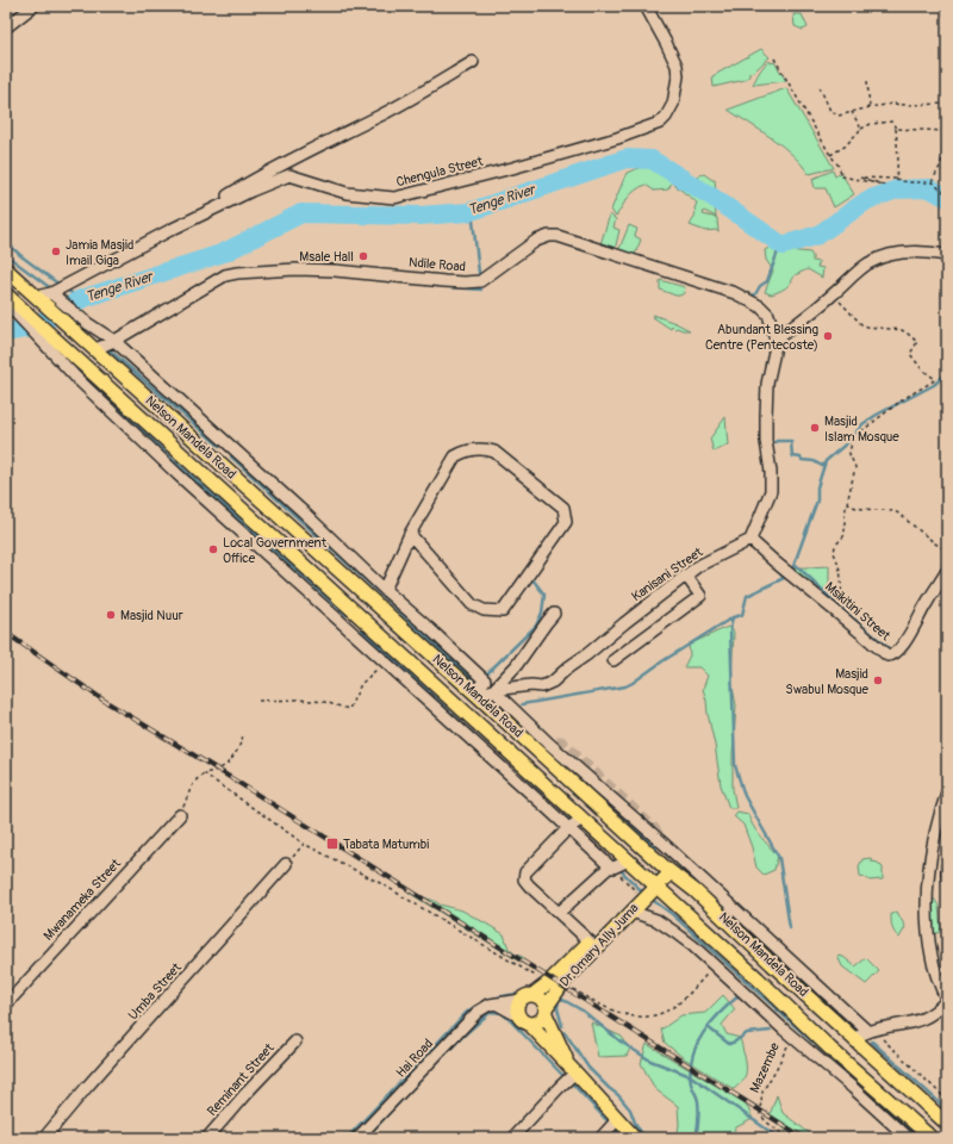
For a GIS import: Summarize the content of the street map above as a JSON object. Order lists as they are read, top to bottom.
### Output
{
  "streets": {
    "main road": ["Nelson Mandela Road", "Dr.Omary Ally Juma"],
    "street": [
      "Chengula Street",
      "Ndile Road",
      "Kanisani Street",
      "Msikitini Street",
      "Mwanameka Street",
      "Umba Street",
      "Hai Road",
      "Reminant Street"
    ],
    "path": ["Mazembe"]
  },
  "crossings": [
    ["Chengula Street", "Nelson Mandela Road"],
    ["Ndile Road", "Nelson Mandela Road"],
    ["Nelson Mandela Road", "Kanisani Street"],
    ["Nelson Mandela Road", "Dr.Omary Ally Juma"],
    ["Kanisani Street", "Msikitini Street"]
  ],
  "water": ["Tenge River"],
  "places": {
    "other": [
      "Jamia Masjid Imail Giga",
      "Msale Hall",
      "Abundant Blessing Centre (Pentecoste)",
      "Masjid Islam Mosque",
      "Local Government Office",
      "Masjid Nuur",
      "Masjid Swabul Mosque"
    ],
    "transit": ["Tabata Matumbi"]
  }
}
